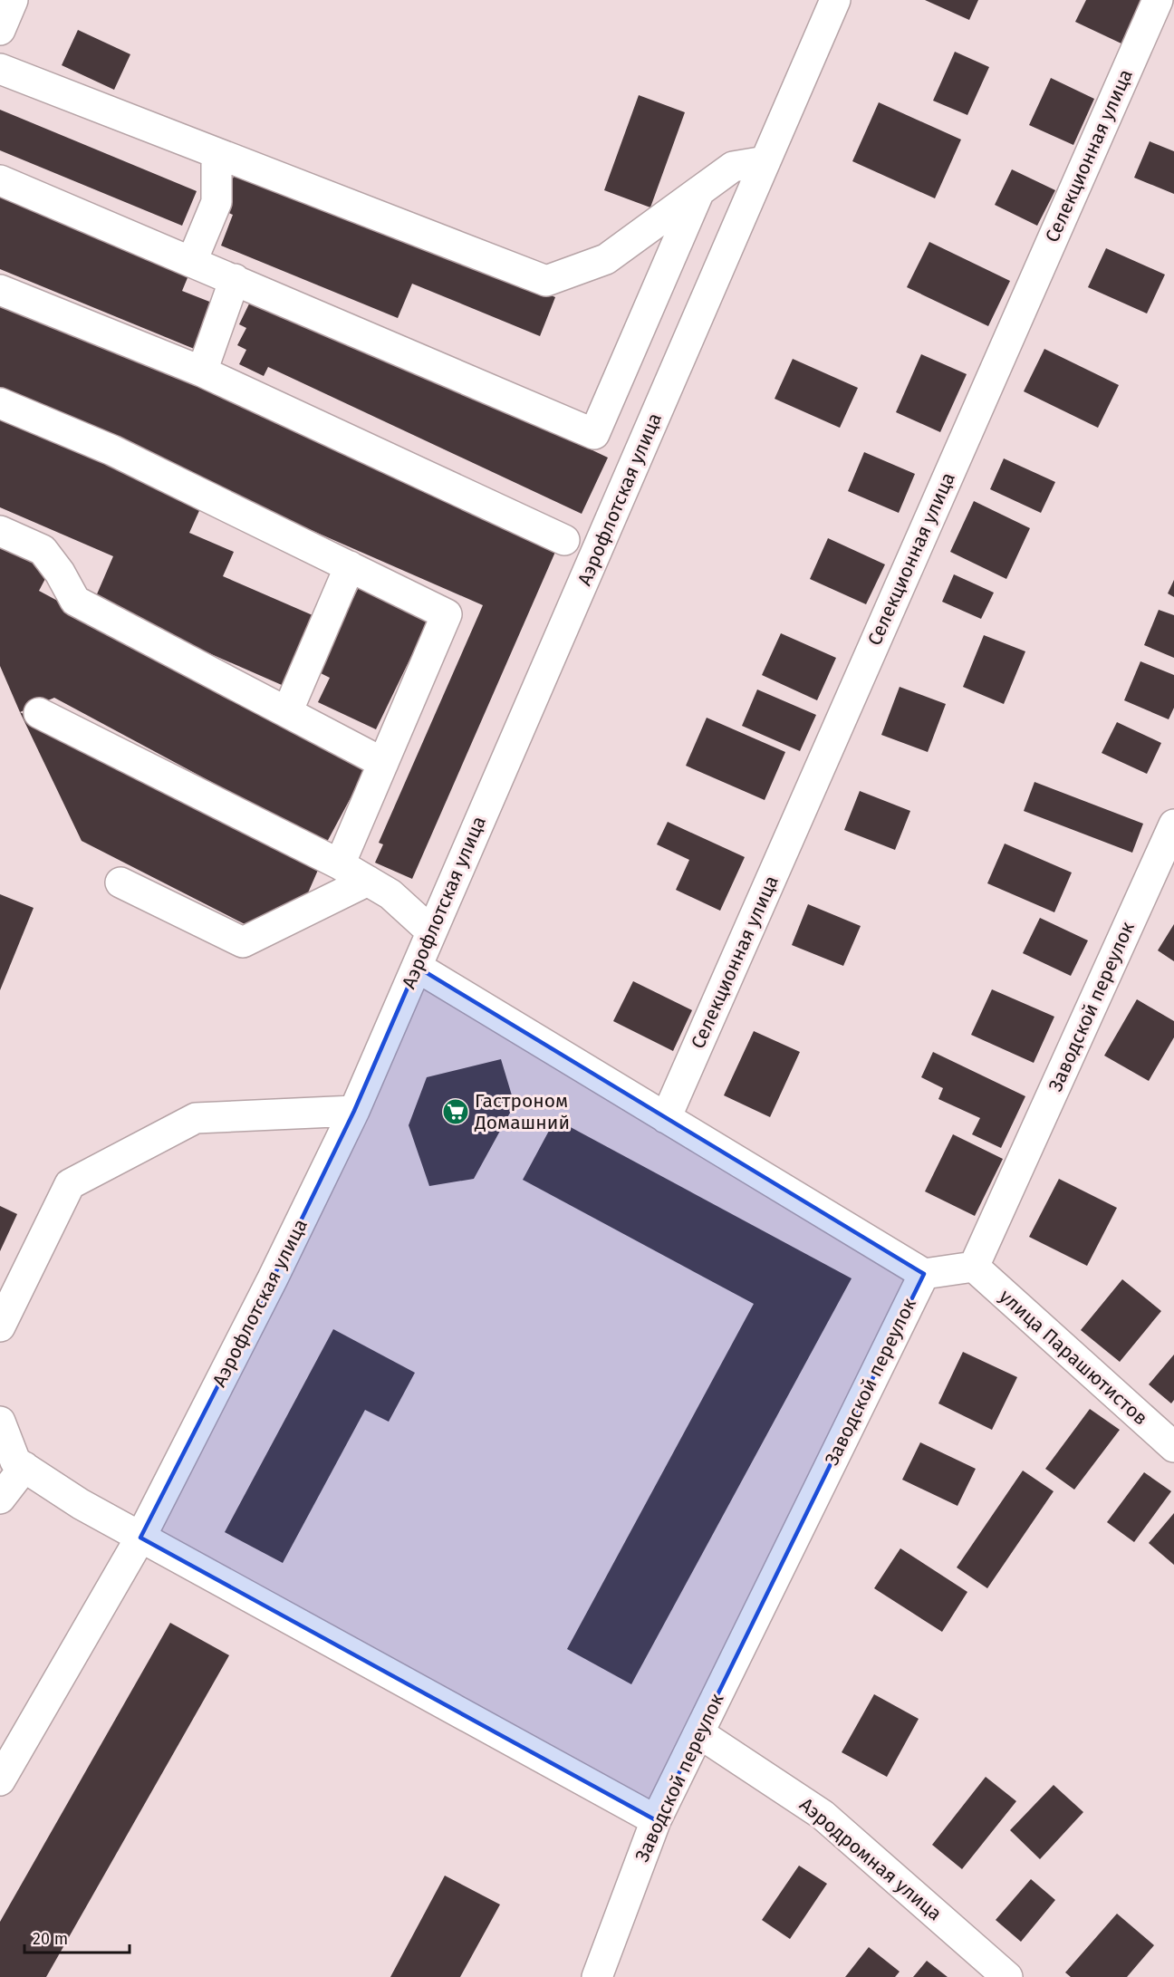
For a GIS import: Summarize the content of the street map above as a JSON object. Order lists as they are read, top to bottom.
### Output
{
  "streets": {
    "street": [
      "Селекционная улица",
      "Аэрофлотская улица",
      "Заводской переулок",
      "улица Парашютистов",
      "Аэродромная улица"
    ]
  },
  "crossings": [
    ["Заводской переулок", "улица Парашютистов"],
    ["Заводской переулок", "Аэродромная улица"]
  ],
  "places": {
    "supermarket": ["Гастроном Домашний"]
  },
  "scale_bar": "20 m"
}
